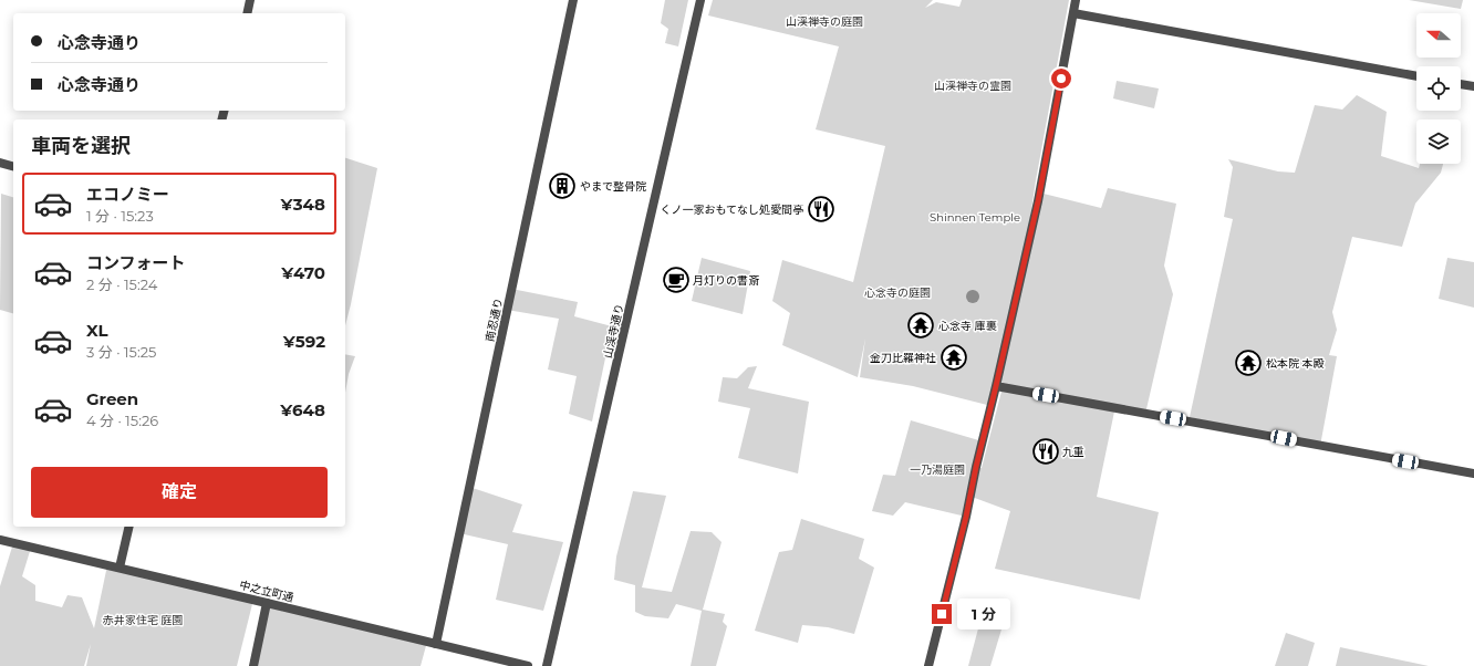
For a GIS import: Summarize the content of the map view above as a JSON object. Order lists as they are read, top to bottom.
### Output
{
  "streets": {
    "street": ["南忍通り", "山渓寺通り", "中之立町通"]
  },
  "crossings": [
    ["南忍通り", "中之立町通"]
  ],
  "parks": [
    "山渓禅寺の庭園",
    "山渓禅寺の霊園",
    "Shinnen Temple",
    "心念寺の庭園",
    "一乃湯庭園",
    "赤井家住宅 庭園"
  ],
  "places": {
    "building": ["やまで整骨院"],
    "restaurant": ["くノ一家おもてなし処愛間亭", "九重"],
    "cafe": ["月灯りの書斎"],
    "temple": ["心念寺 庫裏", "金刀比羅神社", "松本院 本殿"]
  },
  "north": "left",
  "page": {
    "banner": ["心念寺通り", "心念寺通り"],
    "heading": "車両を選択",
    "list": [
      {
        "name": "エコノミー",
        "note": "1 分 · 15:23",
        "value": "¥348"
      },
      {
        "name": "コンフォート",
        "note": "2 分 · 15:24",
        "value": "¥470"
      },
      {
        "name": "XL",
        "note": "3 分 · 15:25",
        "value": "¥592"
      },
      {
        "name": "Green",
        "note": "4 分 · 15:26",
        "value": "¥648"
      }
    ],
    "buttons": "確定",
    "bubble": "1 分"
  }
}
